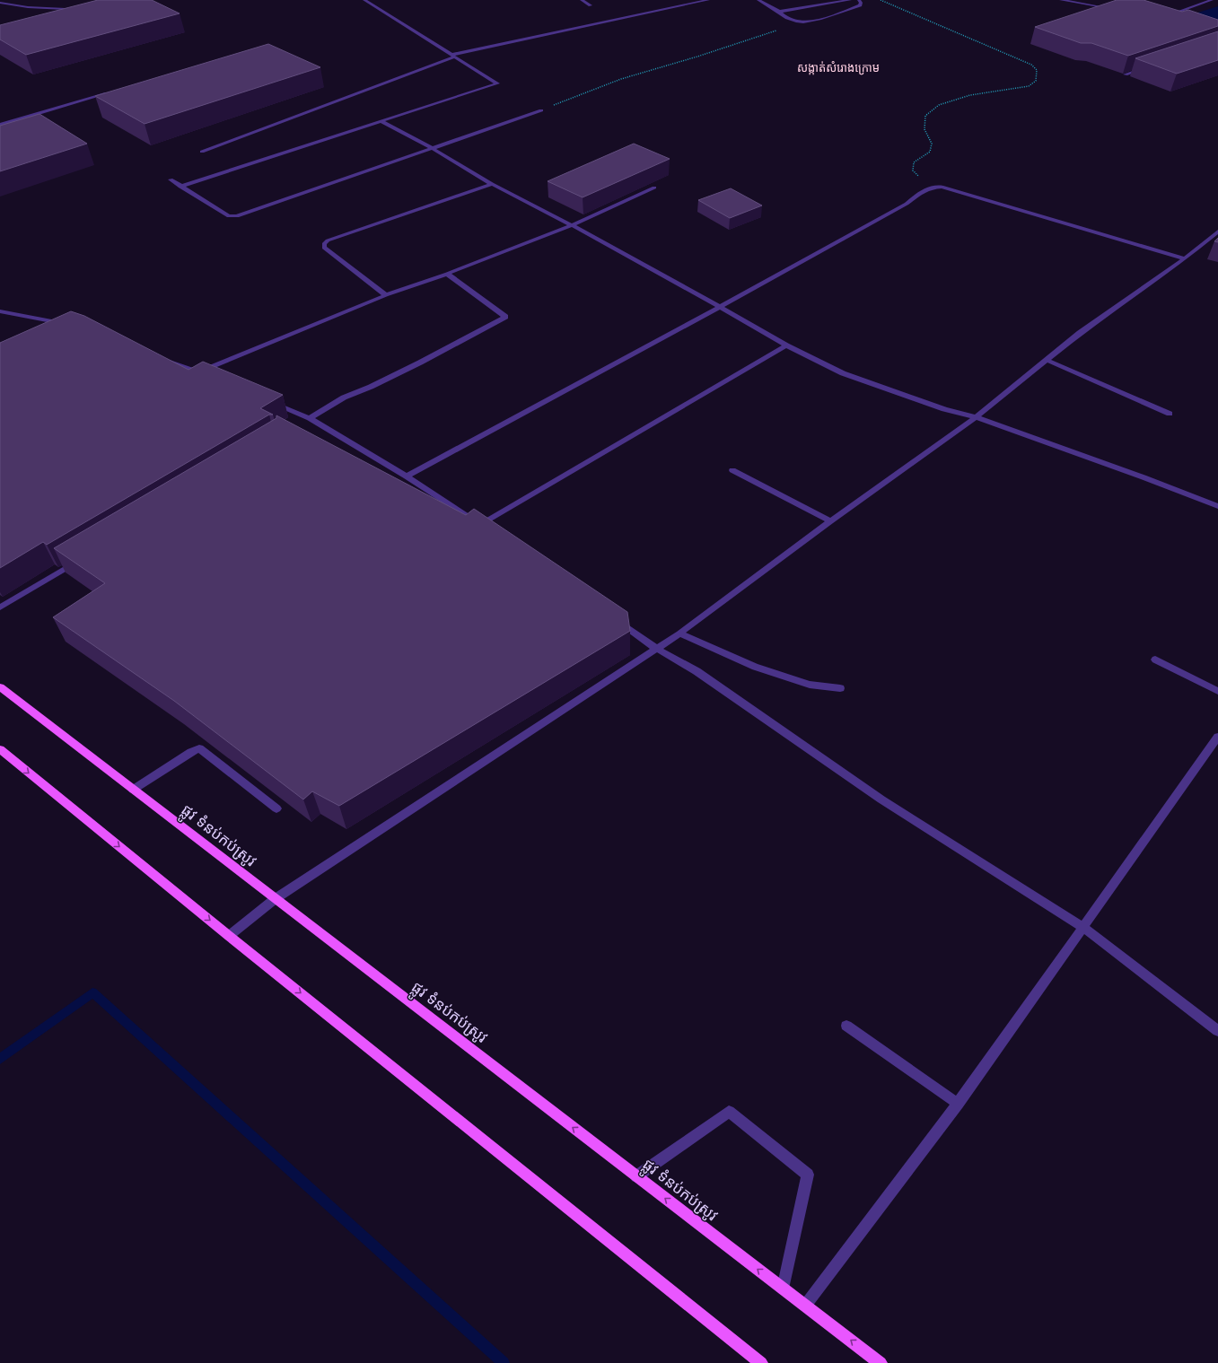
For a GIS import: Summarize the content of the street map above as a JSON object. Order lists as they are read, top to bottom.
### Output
{
  "streets": {
    "main road": ["ផ្លូវ ទំនប់កប់ស្រូវ"]
  },
  "districts": ["សង្កាត់សំរោងក្រោម"]
}
